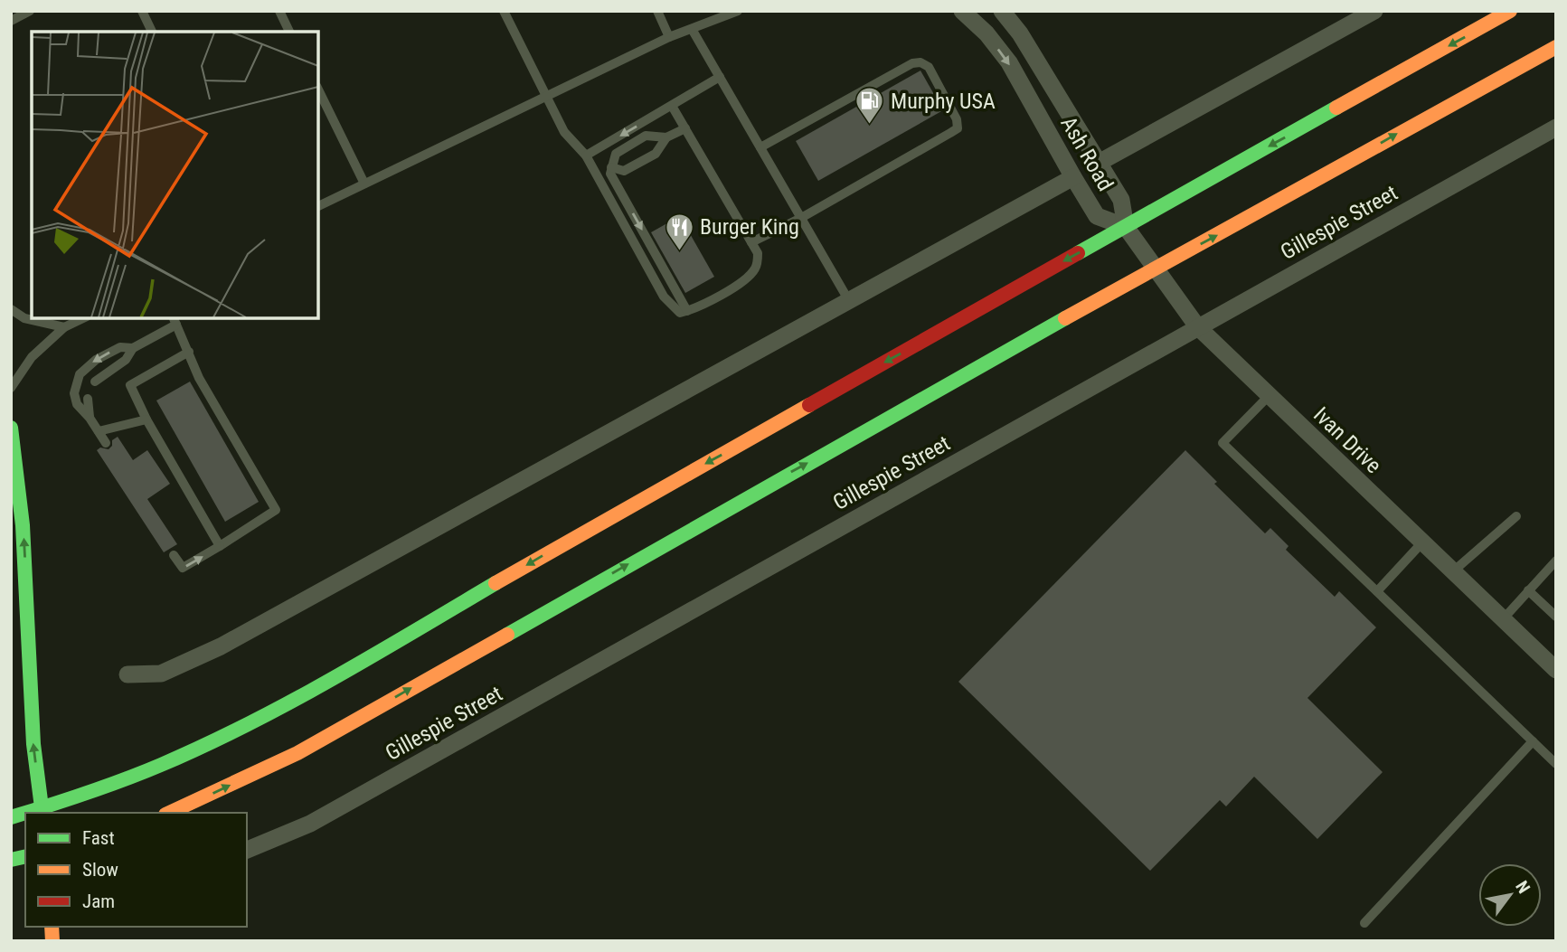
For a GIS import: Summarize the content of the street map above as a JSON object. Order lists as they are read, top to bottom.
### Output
{
  "streets": {
    "street": ["Ash Road", "Gillespie Street", "Ivan Drive"]
  },
  "crossings": [
    ["Ash Road", "Ivan Drive"],
    ["Gillespie Street", "Ivan Drive"]
  ],
  "places": {
    "fuel station": ["Murphy USA"],
    "restaurant": ["Burger King"]
  },
  "legend": ["Fast", "Slow", "Jam"],
  "north": "top right"
}
